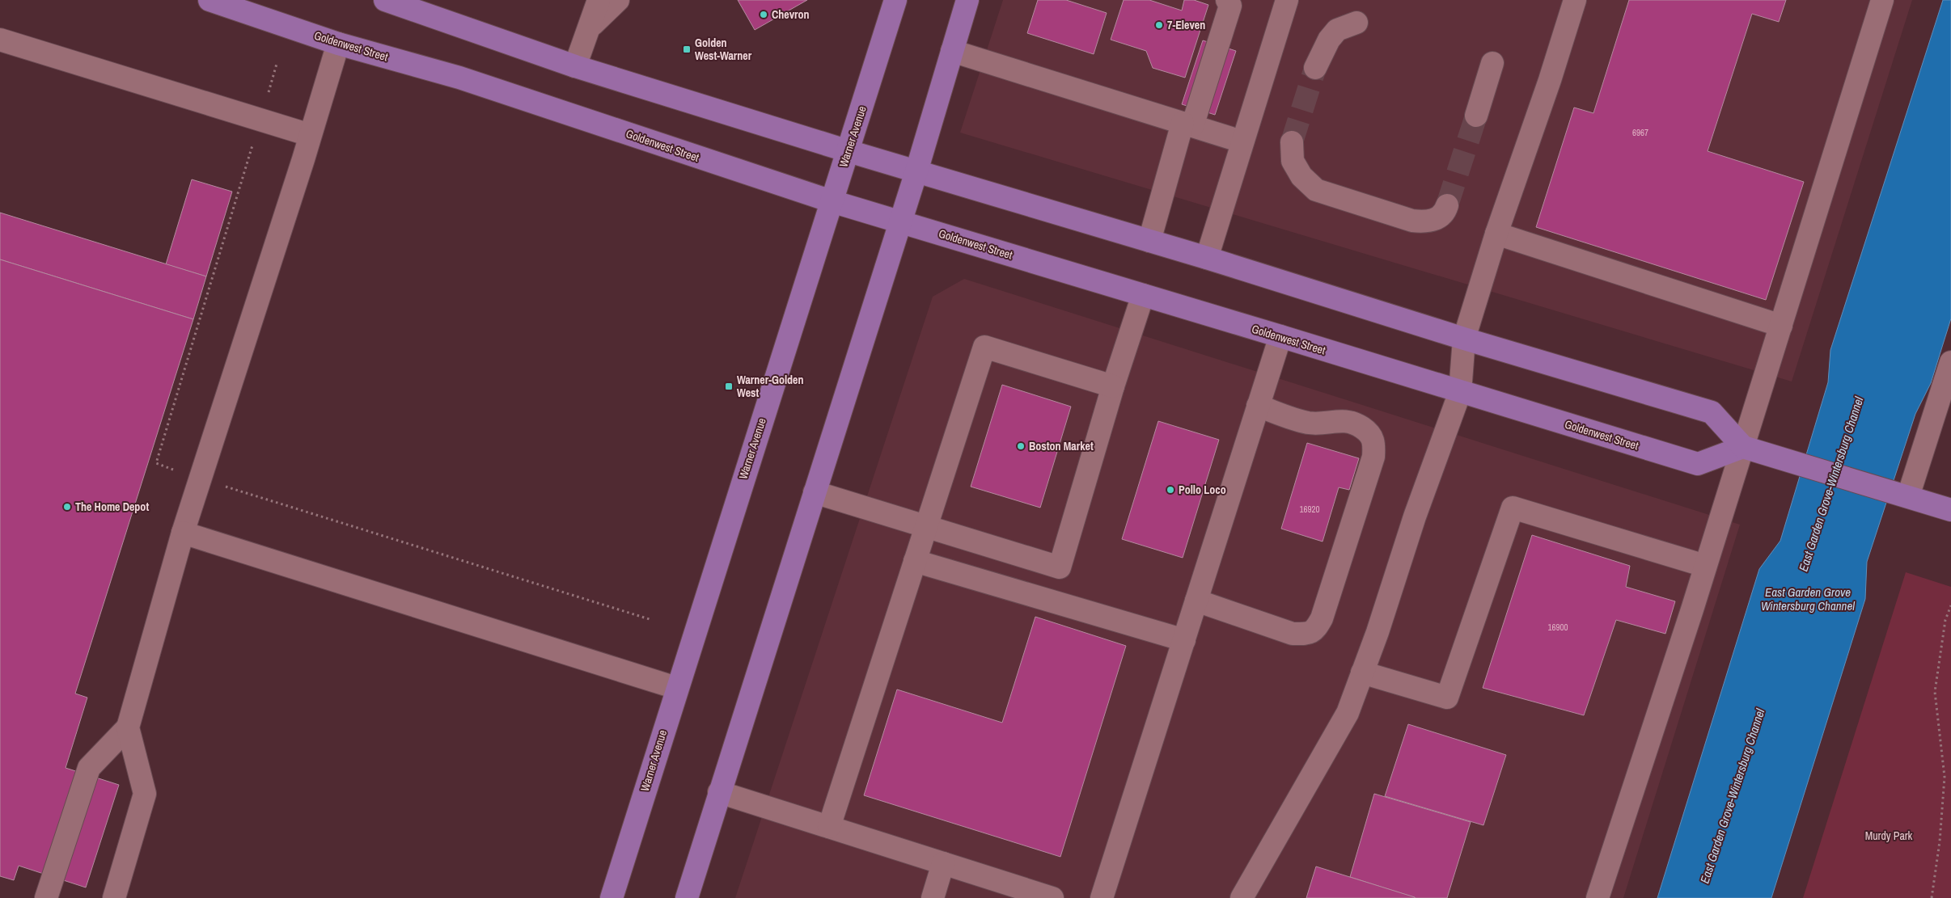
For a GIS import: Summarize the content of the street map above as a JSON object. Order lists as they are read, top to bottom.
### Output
{
  "streets": {
    "main road": ["Goldenwest Street", "Warner Avenue"]
  },
  "crossings": [
    ["Goldenwest Street", "Warner Avenue"]
  ],
  "water": ["East Garden Grove-Wintersburg Channel", "East Garden Grove Wintersburg Channel"],
  "parks": ["Murdy Park"],
  "places": {
    "other": [
      "Chevron",
      "7-Eleven",
      "Boston Market",
      "Pollo Loco",
      "The Home Depot"
    ],
    "transit": ["Golden West-Warner", "Warner-Golden West"]
  },
  "house_numbers": ["6967", "16920", "16900"]
}
